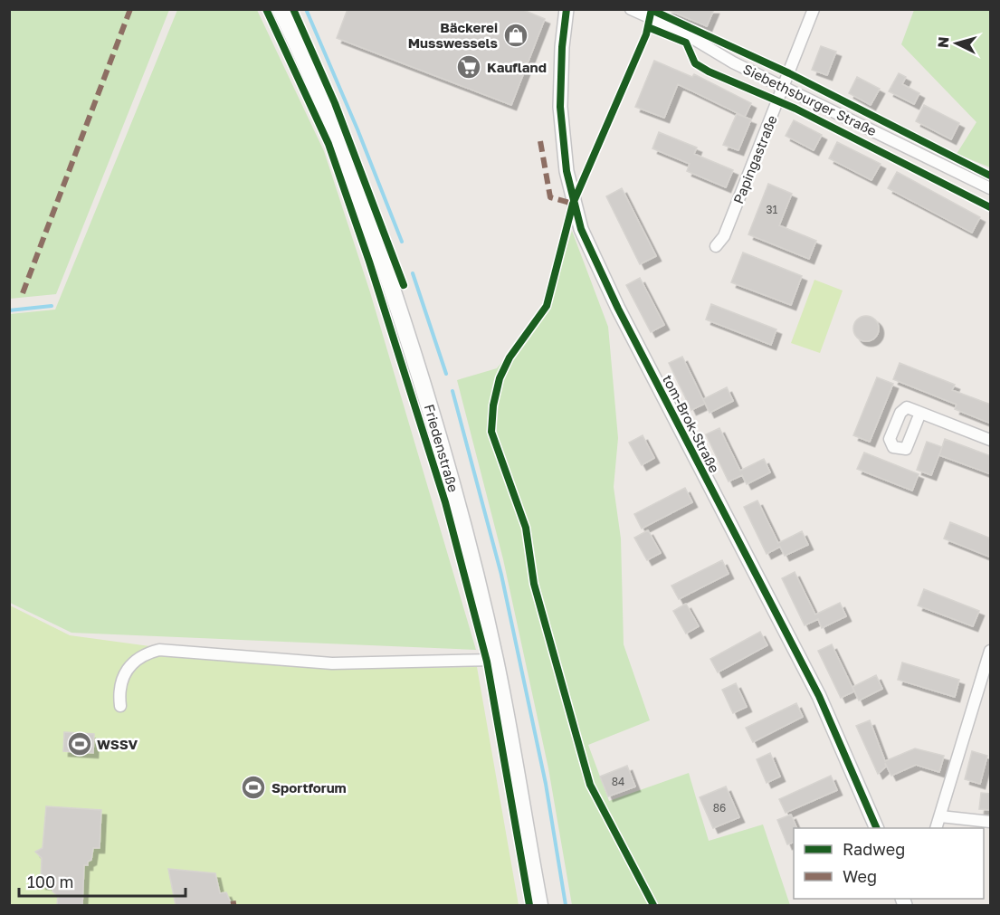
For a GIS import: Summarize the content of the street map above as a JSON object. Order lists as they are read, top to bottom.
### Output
{
  "streets": {
    "main road": ["Friedenstraße"],
    "street": ["Siebethsburger Straße", "Papingastraße", "tom-Brok-Straße"]
  },
  "crossings": [
    ["Siebethsburger Straße", "Papingastraße"]
  ],
  "places": {
    "shop": ["Bäckerei Musswessels"],
    "supermarket": ["Kaufland"],
    "sports": ["WSSV", "Sportforum"]
  },
  "house_numbers": ["31", "84", "86"],
  "legend": ["Radweg", "Weg"],
  "scale_bar": "100 m",
  "north": "left"
}
